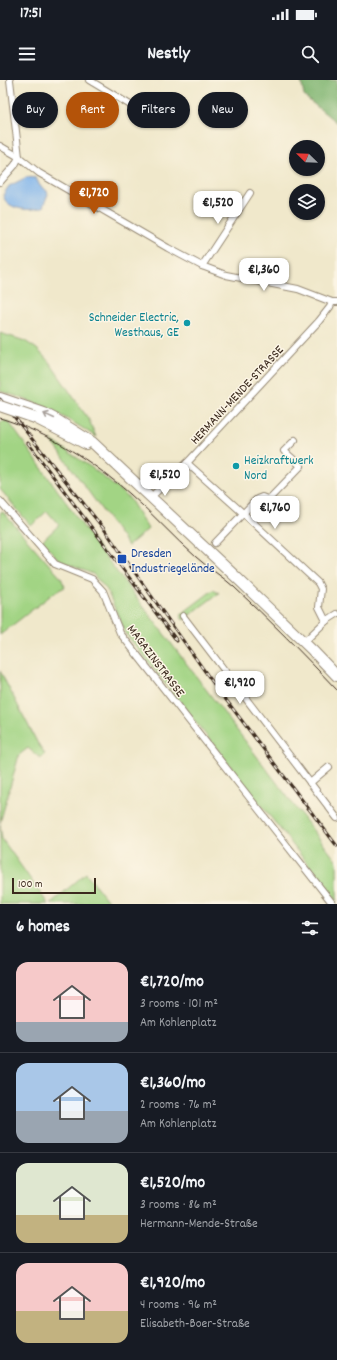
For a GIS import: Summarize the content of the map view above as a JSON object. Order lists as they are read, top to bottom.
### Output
{
  "streets": {
    "street": ["HERMANN-MENDE-STRASSE", "MAGAZINSTRASSE"]
  },
  "places": {
    "other": ["Schneider Electric, Westhaus, GE", "Heizkraftwerk Nord"],
    "transit": ["Dresden Industriegelände"]
  },
  "scale_bar": "100 m",
  "north": "top left",
  "page": {
    "status": "17:51",
    "header": "Nestly",
    "chip": [
      "Buy",
      "Rent",
      "Filters",
      "New"
    ],
    "price": [
      "€1,720",
      "€1,520",
      "€1,360",
      "€1,520",
      "€1,760",
      "€1,920"
    ],
    "scale": "100 m",
    "heading": "6 homes",
    "list": [
      {
        "name": "€1,720/mo",
        "note": "3 rooms · 101 m² · Am Kohlenplatz"
      },
      {
        "name": "€1,360/mo",
        "note": "2 rooms · 76 m² · Am Kohlenplatz"
      },
      {
        "name": "€1,520/mo",
        "note": "3 rooms · 86 m² · Hermann-Mende-Straße"
      },
      {
        "name": "€1,920/mo",
        "note": "4 rooms · 96 m² · Elisabeth-Boer-Straße"
      }
    ]
  }
}
